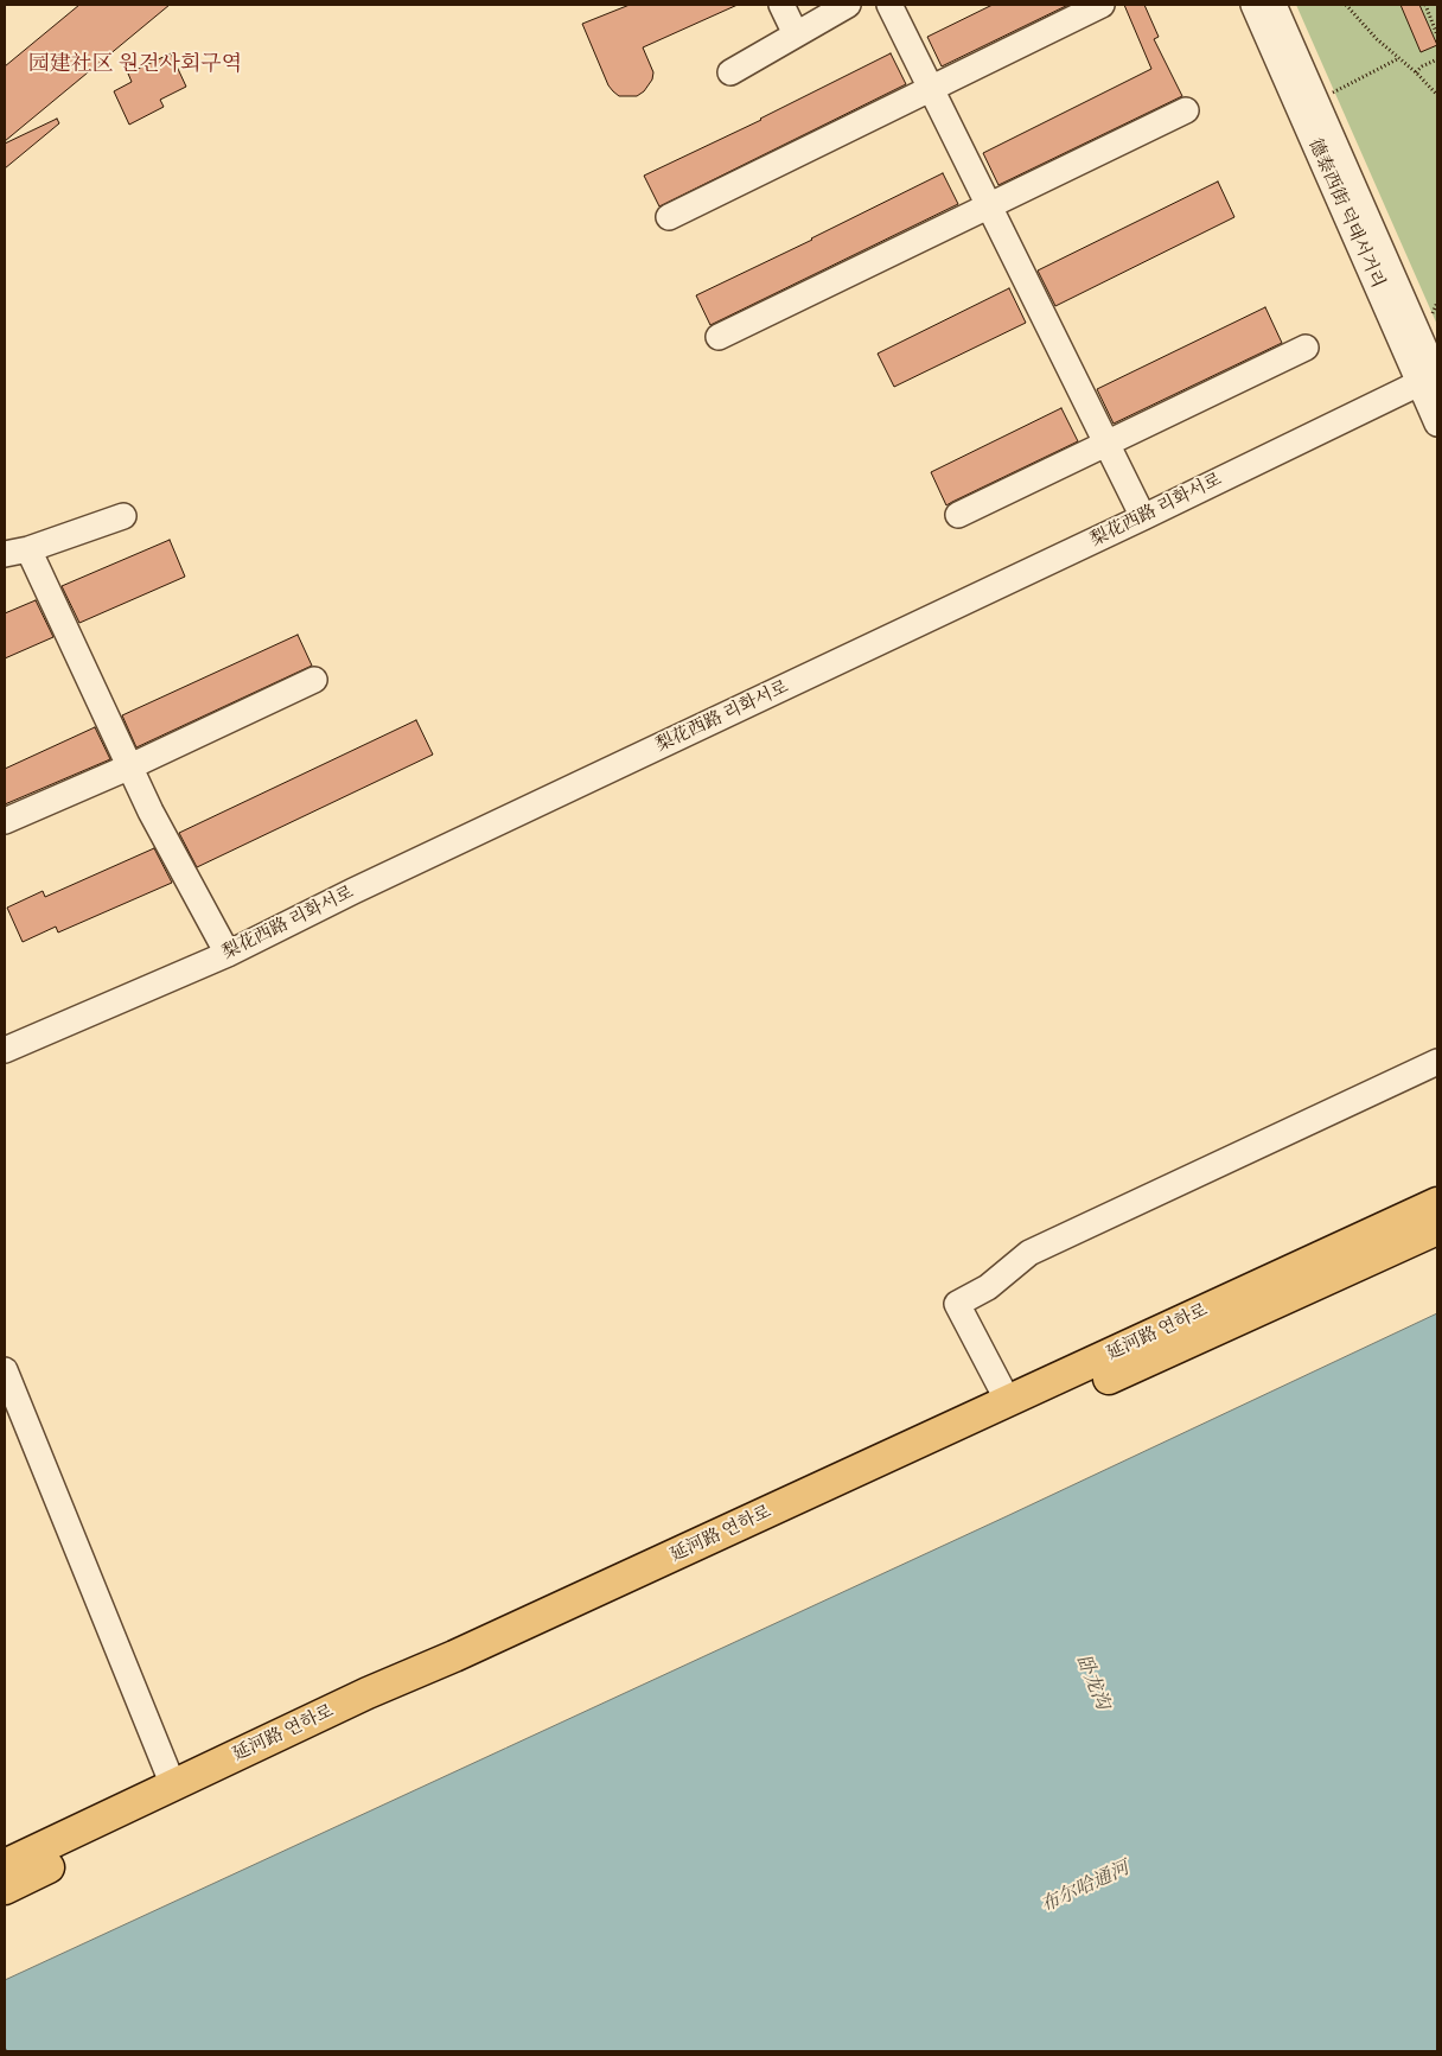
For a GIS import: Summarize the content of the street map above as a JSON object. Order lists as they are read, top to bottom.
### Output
{
  "streets": {
    "main road": ["延河路 연하로"],
    "street": ["德泰西街 덕태서거리", "梨花西路 리화서로"]
  },
  "crossings": [
    ["德泰西街 덕태서거리", "梨花西路 리화서로"]
  ],
  "districts": ["园建社区 원건사회구역"],
  "water": ["卧龙沟", "布尔哈通河"]
}
